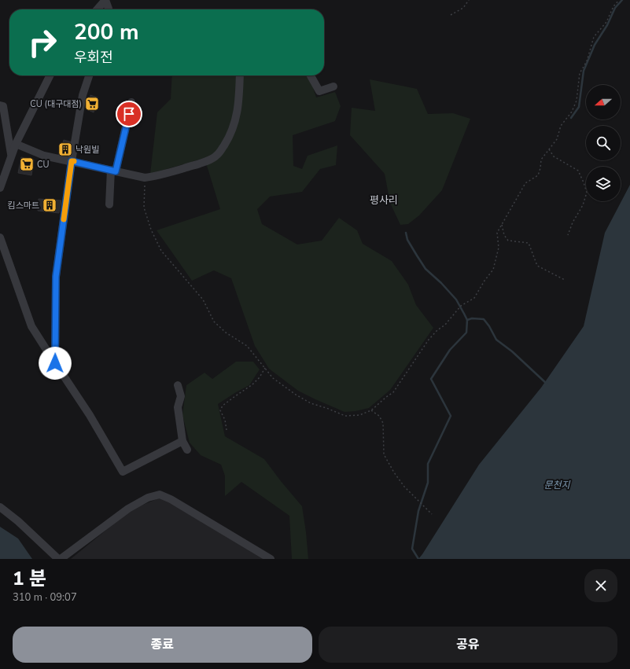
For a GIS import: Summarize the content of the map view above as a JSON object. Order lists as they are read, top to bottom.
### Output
{
  "districts": ["평사리"],
  "water": ["문천지"],
  "places": {
    "supermarket": ["CU (대구대점)", "CU"],
    "building": ["낙원빌", "킴스마트"]
  },
  "north": "left",
  "page": {
    "turn": ["200 m", "우회전"],
    "heading": ["1 분", "310 m · 09:07"],
    "buttons": ["종료", "공유"]
  }
}
